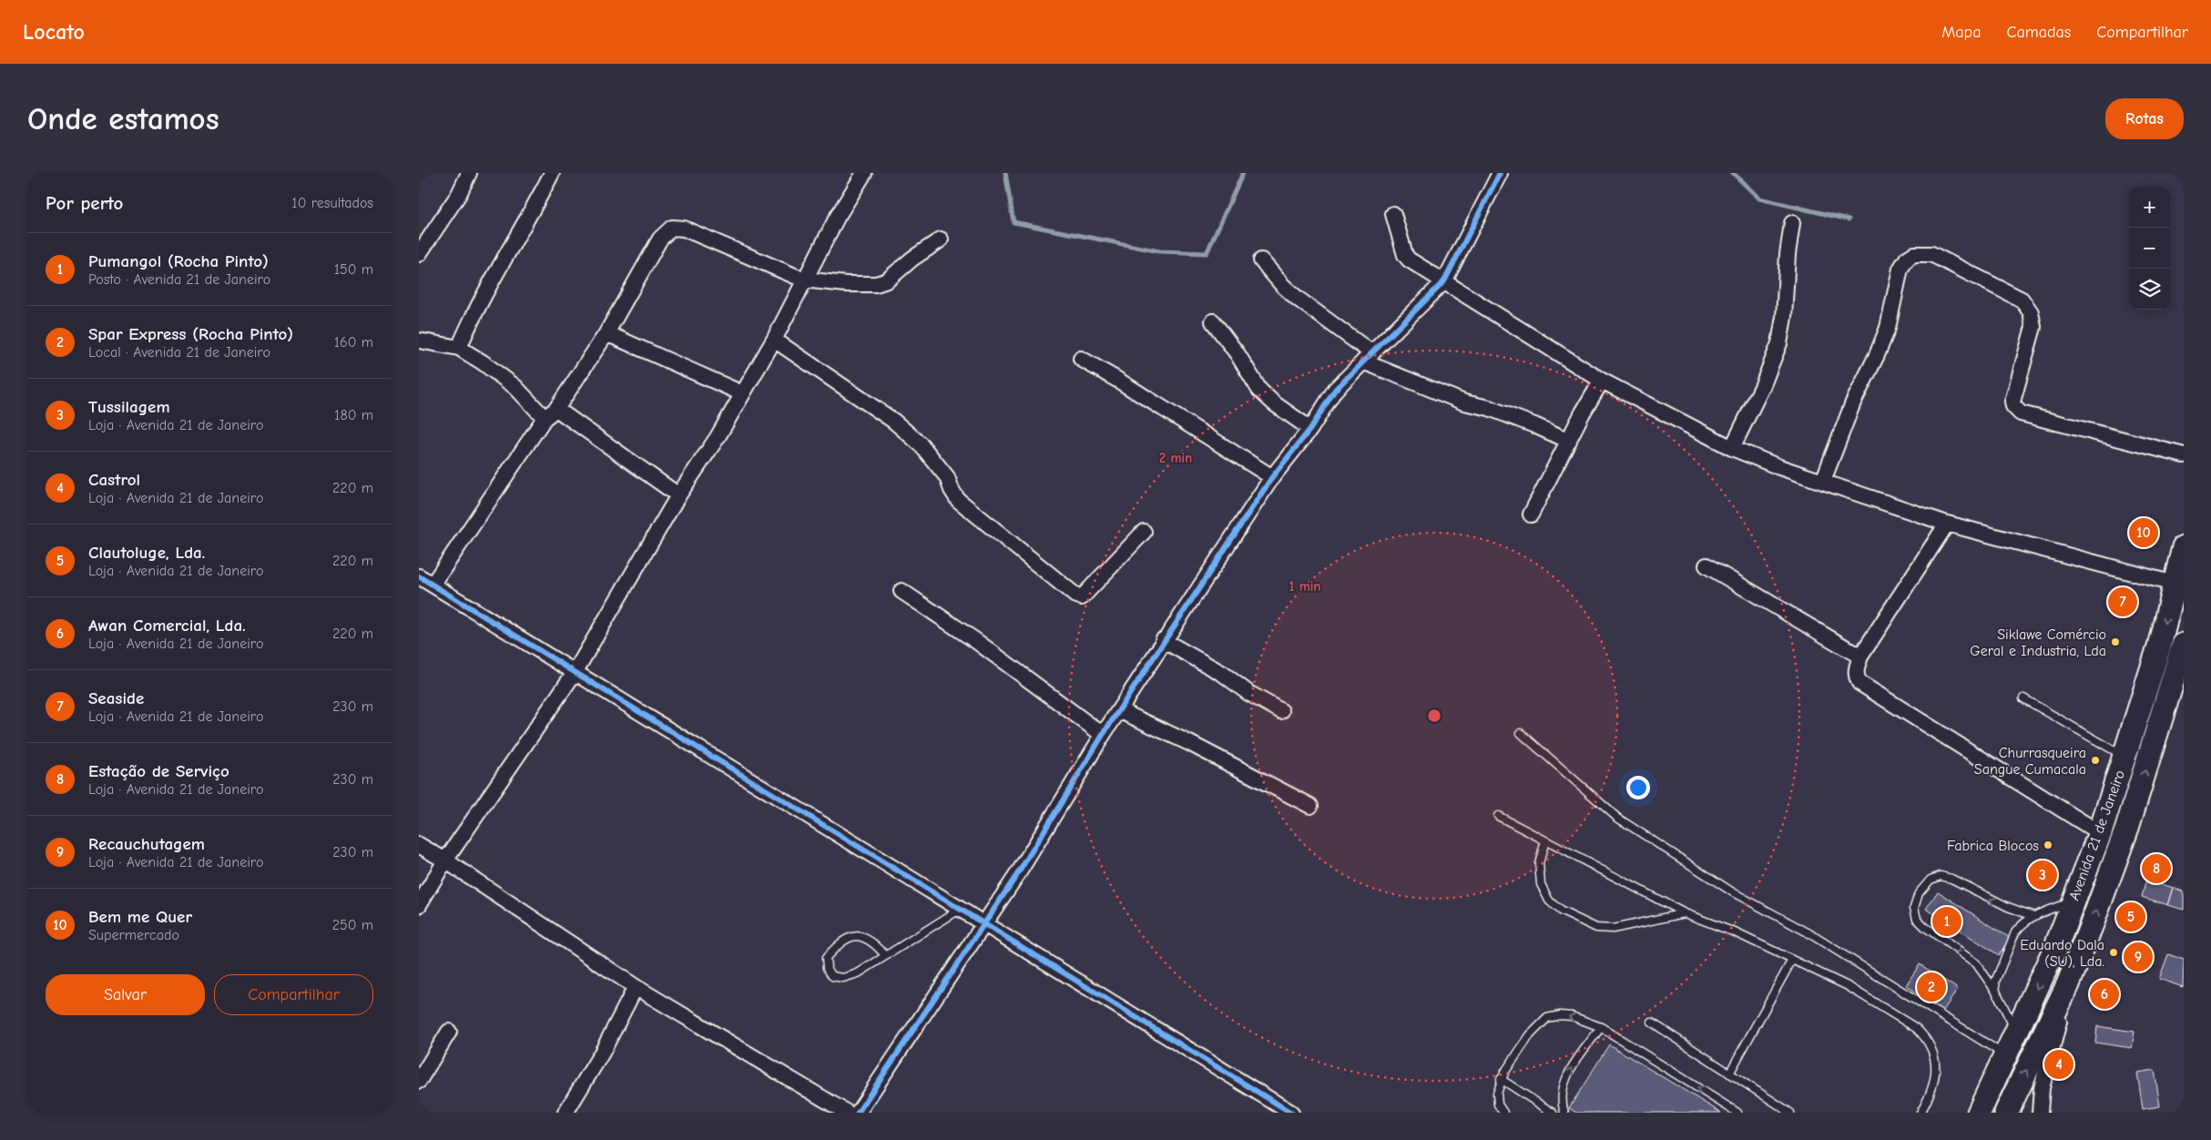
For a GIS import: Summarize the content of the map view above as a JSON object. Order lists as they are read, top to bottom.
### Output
{
  "streets": {
    "main road": ["Avenida 21 de Janeiro"]
  },
  "places": [
    "Siklawe Comércio Geral e Industria, Lda",
    "Churrasqueira Sangue Cumacala",
    "Fabrica Blocos",
    "Eduardo Dala (SU), Lda."
  ],
  "page": {
    "header": "Locato",
    "nav": ["Mapa", "Camadas", "Compartilhar"],
    "buttons": [
      "Rotas",
      ["Salvar", "Compartilhar"]
    ],
    "title": "Onde estamos",
    "heading": ["Por perto", "10 resultados"],
    "map_buttons": ["+", "−"],
    "list": [
      {
        "mark": "1",
        "name": "Pumangol (Rocha Pinto)",
        "note": "Posto · Avenida 21 de Janeiro",
        "value": "150 m"
      },
      {
        "mark": "2",
        "name": "Spar Express (Rocha Pinto)",
        "note": "Local · Avenida 21 de Janeiro",
        "value": "160 m"
      },
      {
        "mark": "3",
        "name": "Tussilagem",
        "note": "Loja · Avenida 21 de Janeiro",
        "value": "180 m"
      },
      {
        "mark": "4",
        "name": "Castrol",
        "note": "Loja · Avenida 21 de Janeiro",
        "value": "220 m"
      },
      {
        "mark": "5",
        "name": "Clautoluge, Lda.",
        "note": "Loja · Avenida 21 de Janeiro",
        "value": "220 m"
      },
      {
        "mark": "6",
        "name": "Awan Comercial, Lda.",
        "note": "Loja · Avenida 21 de Janeiro",
        "value": "220 m"
      },
      {
        "mark": "7",
        "name": "Seaside",
        "note": "Loja · Avenida 21 de Janeiro",
        "value": "230 m"
      },
      {
        "mark": "8",
        "name": "Estação de Serviço",
        "note": "Loja · Avenida 21 de Janeiro",
        "value": "230 m"
      },
      {
        "mark": "9",
        "name": "Recauchutagem",
        "note": "Loja · Avenida 21 de Janeiro",
        "value": "230 m"
      },
      {
        "mark": "10",
        "name": "Bem me Quer",
        "note": "Supermercado",
        "value": "250 m"
      }
    ],
    "pins": [
      "10",
      "7",
      "8",
      "3",
      "5",
      "1",
      "9",
      "2",
      "6",
      "4"
    ]
  },
  "rings": ["2 min", "1 min"]
}
